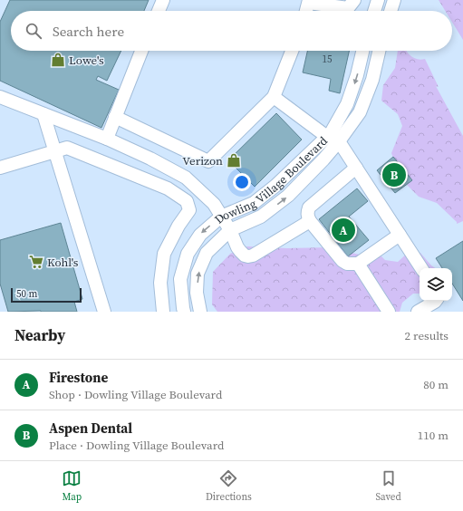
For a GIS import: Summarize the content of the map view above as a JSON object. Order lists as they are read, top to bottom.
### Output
{
  "streets": {
    "street": ["Dowling Village Boulevard"]
  },
  "places": {
    "shop": ["Lowe's", "Verizon"],
    "supermarket": ["Kohl's"]
  },
  "house_numbers": ["15"],
  "scale_bar": "50 m",
  "page": {
    "search": "Search here",
    "pins": ["B", "A"],
    "scale": "50 m",
    "heading": ["Nearby", "2 results"],
    "list": [
      {
        "mark": "A",
        "name": "Firestone",
        "note": "Shop · Dowling Village Boulevard",
        "value": "80 m"
      },
      {
        "mark": "B",
        "name": "Aspen Dental",
        "note": "Place · Dowling Village Boulevard",
        "value": "110 m"
      }
    ],
    "nav": ["Map", "Directions", "Saved"]
  }
}
